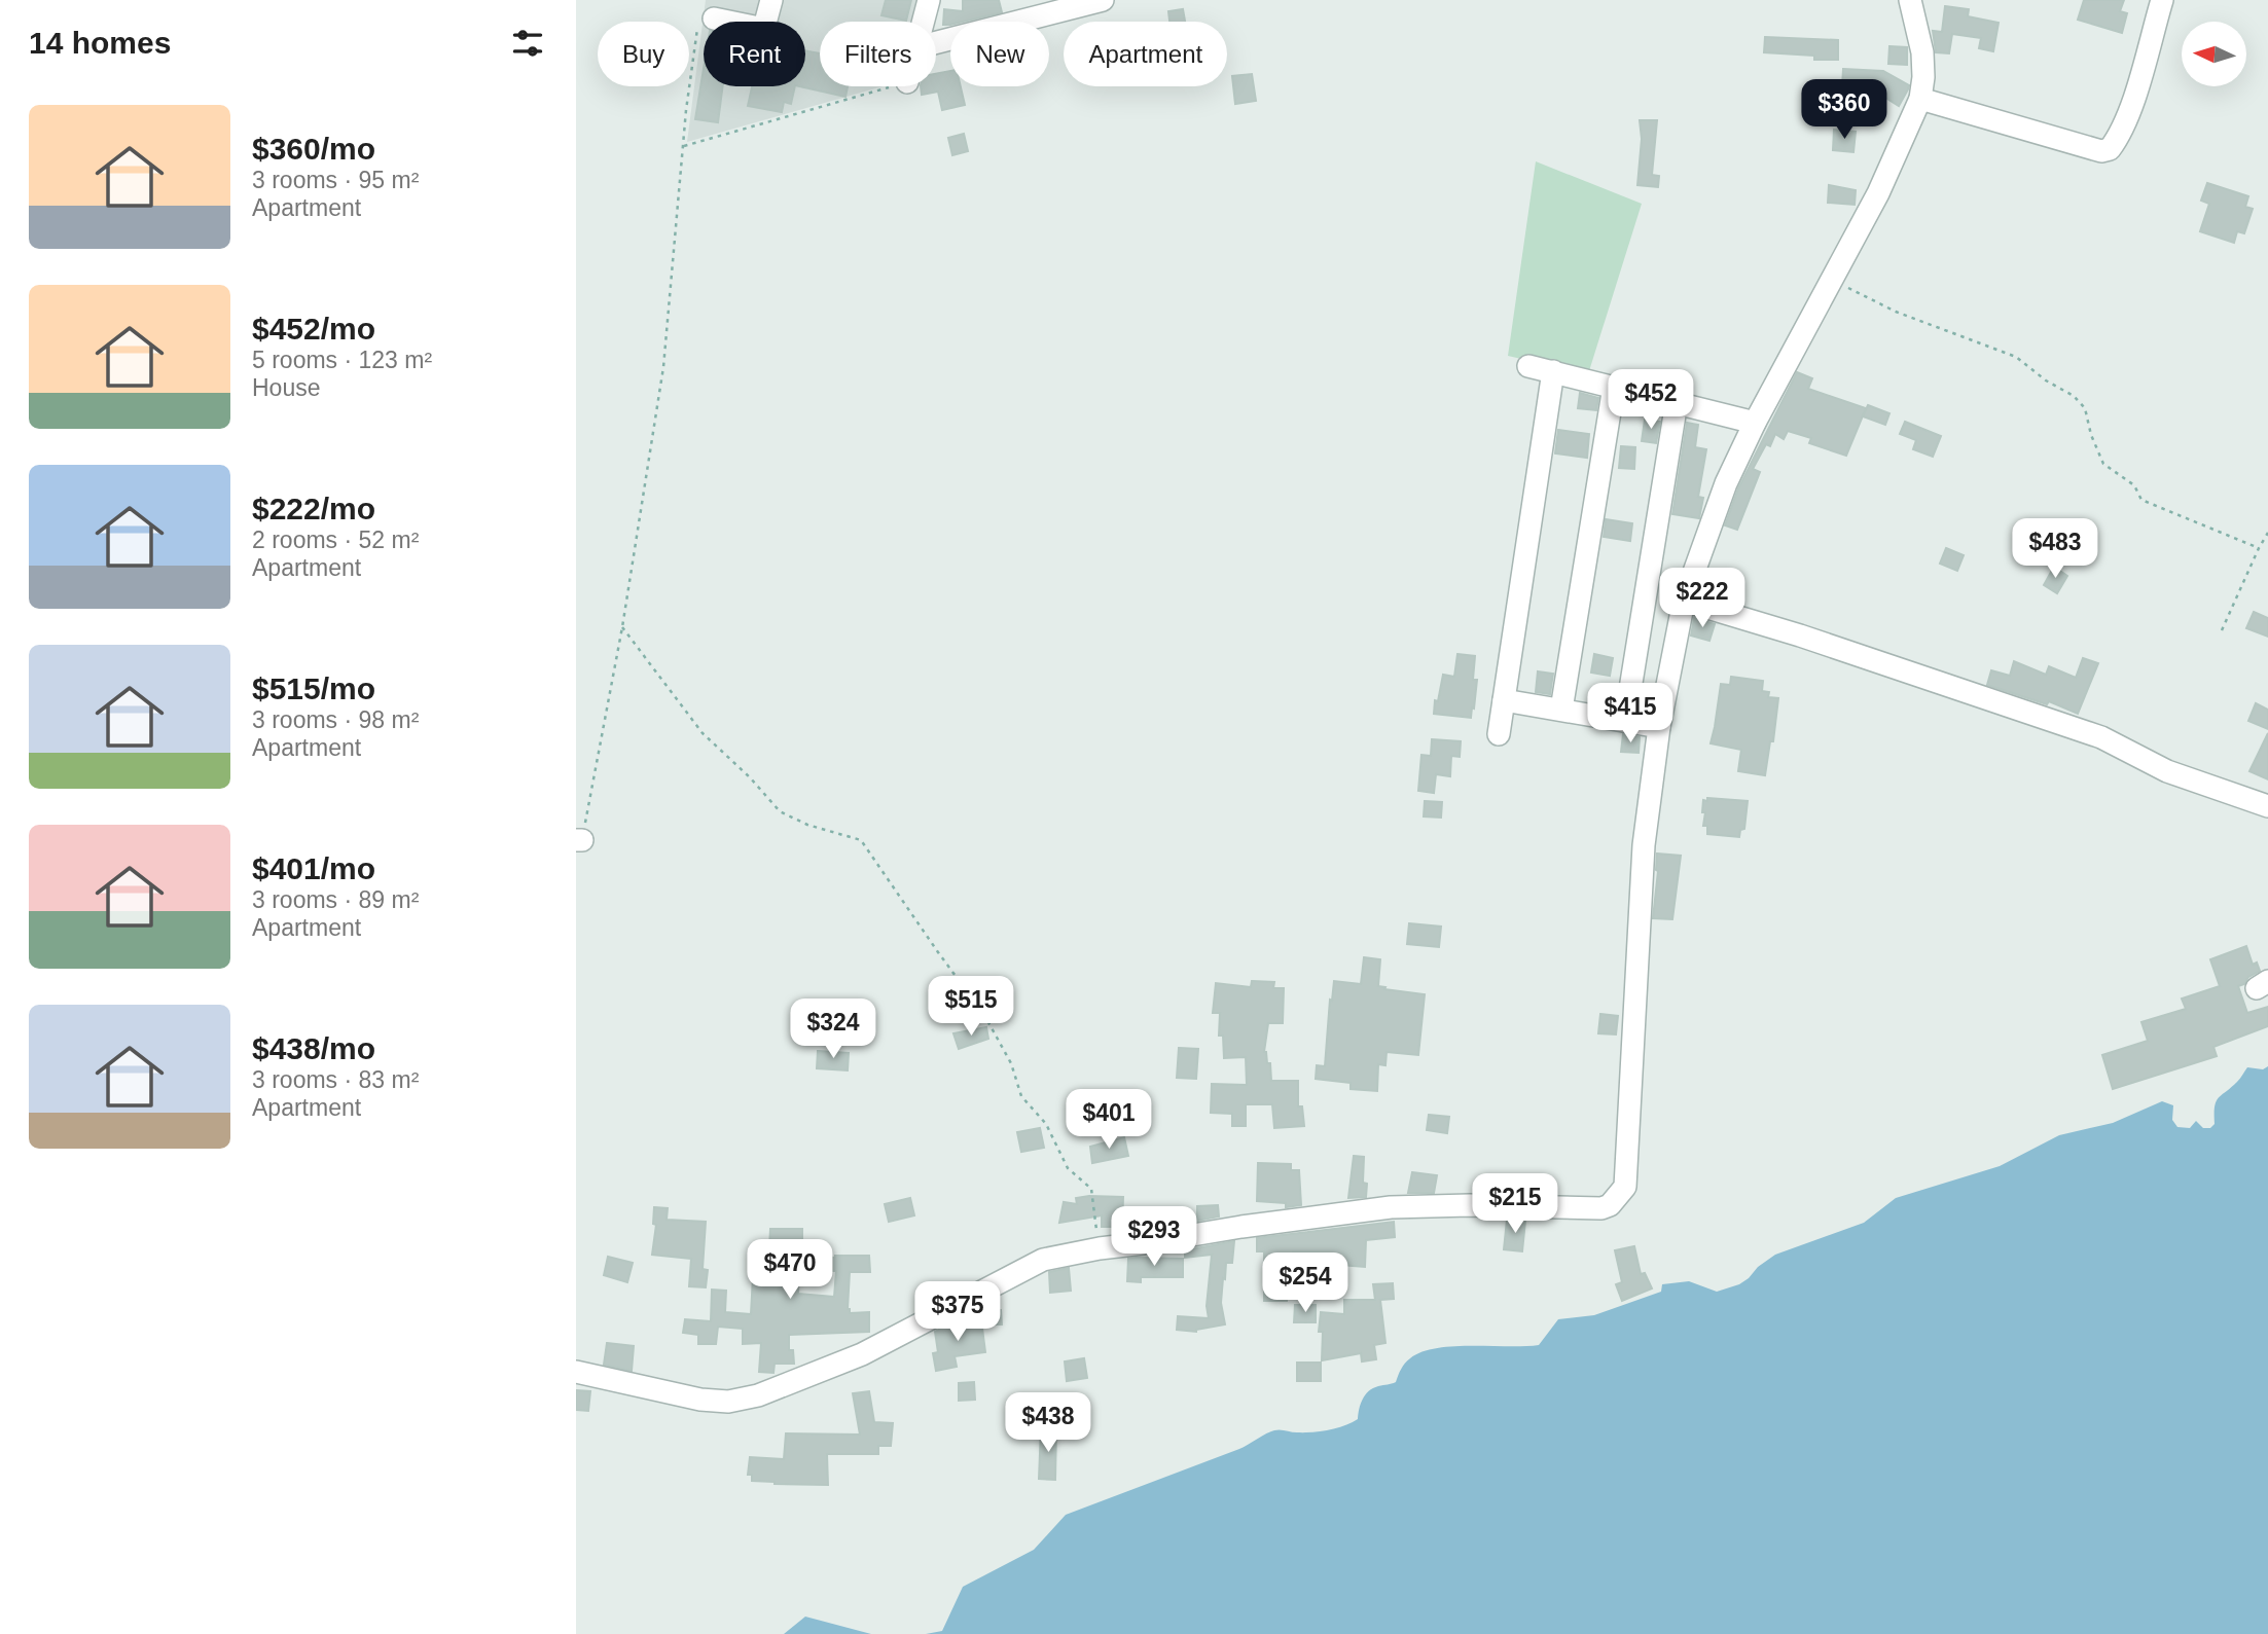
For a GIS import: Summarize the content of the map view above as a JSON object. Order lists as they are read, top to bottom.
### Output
{
  "north": "left",
  "page": {
    "heading": "14 homes",
    "chip": [
      "Buy",
      "Rent",
      "Filters",
      "New",
      "Apartment"
    ],
    "price": [
      "$360",
      "$452",
      "$483",
      "$222",
      "$415",
      "$515",
      "$324",
      "$401",
      "$215",
      "$293",
      "$470",
      "$254",
      "$375",
      "$438"
    ],
    "list": [
      {
        "name": "$360/mo",
        "note": "3 rooms · 95 m² · Apartment"
      },
      {
        "name": "$452/mo",
        "note": "5 rooms · 123 m² · House"
      },
      {
        "name": "$222/mo",
        "note": "2 rooms · 52 m² · Apartment"
      },
      {
        "name": "$515/mo",
        "note": "3 rooms · 98 m² · Apartment"
      },
      {
        "name": "$401/mo",
        "note": "3 rooms · 89 m² · Apartment"
      },
      {
        "name": "$438/mo",
        "note": "3 rooms · 83 m² · Apartment"
      }
    ]
  }
}
